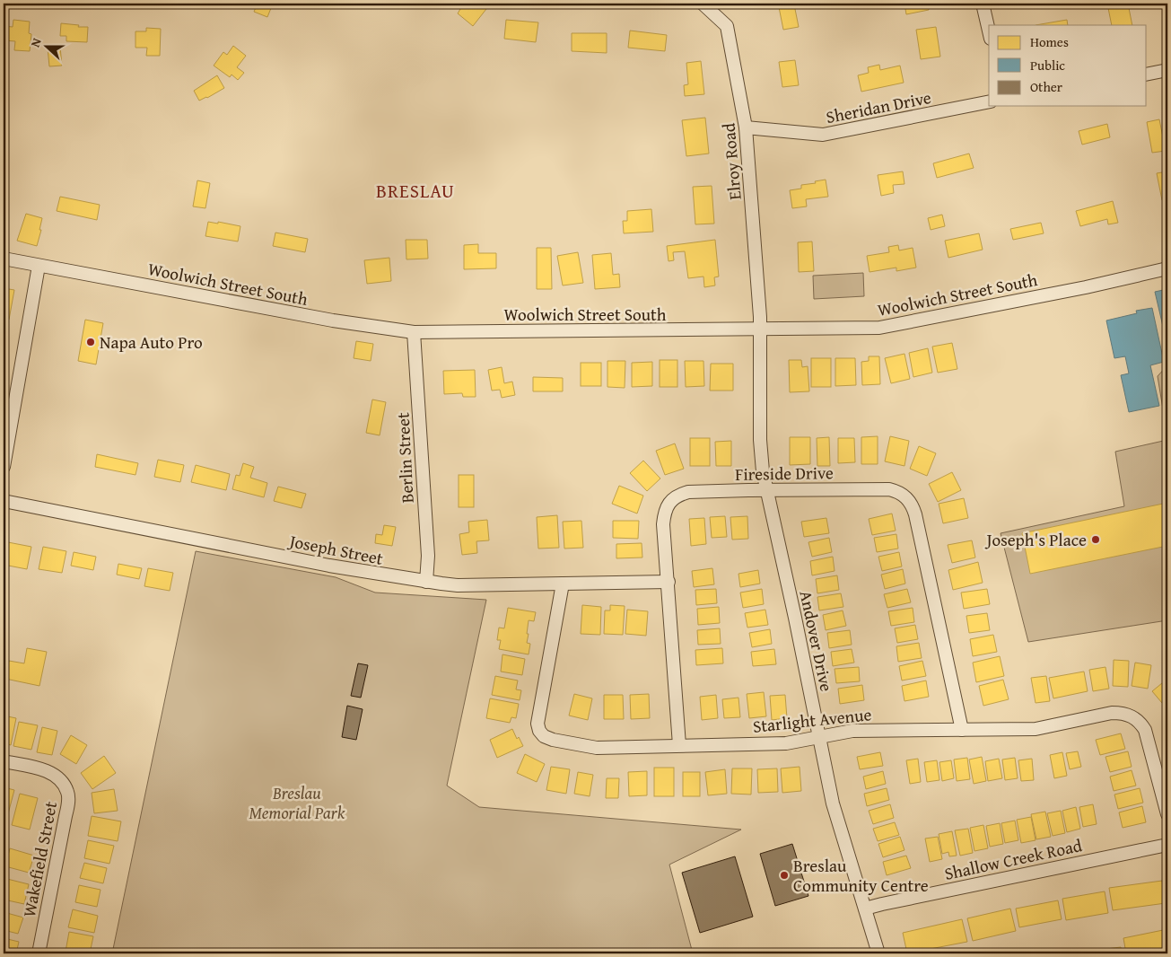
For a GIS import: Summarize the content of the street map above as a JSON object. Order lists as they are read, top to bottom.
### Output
{
  "streets": {
    "street": [
      "Sheridan Drive",
      "Elroy Road",
      "Woolwich Street South",
      "Berlin Street",
      "Fireside Drive",
      "Joseph Street",
      "Andover Drive",
      "Starlight Avenue",
      "Wakefield Street",
      "Shallow Creek Road"
    ]
  },
  "crossings": [
    ["Sheridan Drive", "Elroy Road"],
    ["Elroy Road", "Woolwich Street South"],
    ["Elroy Road", "Andover Drive"],
    ["Woolwich Street South", "Berlin Street"],
    ["Woolwich Street South", "Andover Drive"],
    ["Berlin Street", "Joseph Street"],
    ["Fireside Drive", "Joseph Street"],
    ["Fireside Drive", "Andover Drive"],
    ["Fireside Drive", "Starlight Avenue"],
    ["Joseph Street", "Starlight Avenue"],
    ["Andover Drive", "Starlight Avenue"],
    ["Andover Drive", "Shallow Creek Road"]
  ],
  "districts": ["BRESLAU"],
  "parks": ["Breslau Memorial Park"],
  "places": ["Napa Auto Pro", "Joseph's Place", "Breslau Community Centre"],
  "legend": ["Homes", "Public", "Other"],
  "north": "left"
}
